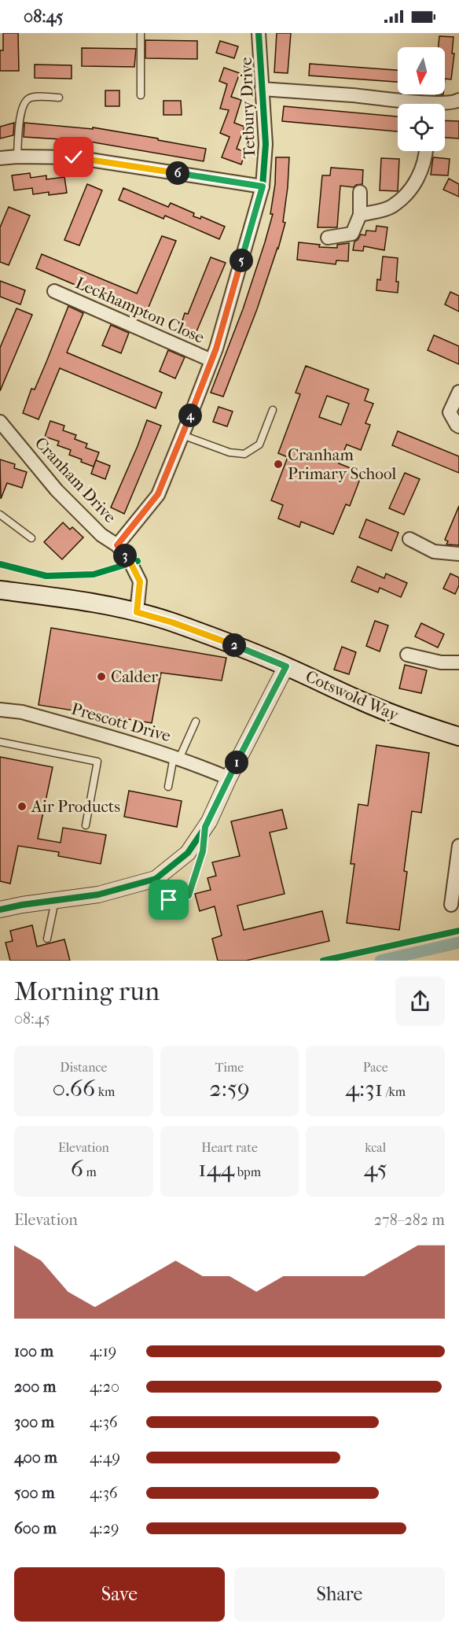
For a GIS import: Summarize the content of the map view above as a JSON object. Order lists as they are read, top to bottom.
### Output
{
  "streets": {
    "main road": ["Cotswold Way"],
    "street": [
      "Tetbury Drive",
      "Leckhampton Close",
      "Cranham Drive",
      "Prescott Drive"
    ]
  },
  "crossings": [
    ["Tetbury Drive", "Leckhampton Close"],
    ["Tetbury Drive", "Cranham Drive"],
    ["Cranham Drive", "Cotswold Way"]
  ],
  "places": ["Cranham Primary School", "Calder", "Air Products"],
  "north": "bottom",
  "page": {
    "status": "08:45",
    "pins": [
      "6",
      "5",
      "4",
      "3",
      "2",
      "1"
    ],
    "heading": ["Morning run", "08:45"],
    "stats": [
      ["Distance", "0.66 km"],
      ["Time", "2:59"],
      ["Pace", "4:31 /km"],
      ["Elevation", "6 m"],
      ["Heart rate", "144 bpm"],
      ["kcal", "45"]
    ],
    "chart": ["Elevation", "278–282 m"],
    "list": [
      {
        "name": "100 m",
        "note": "4:19"
      },
      {
        "name": "200 m",
        "note": "4:20"
      },
      {
        "name": "300 m",
        "note": "4:36"
      },
      {
        "name": "400 m",
        "note": "4:49"
      },
      {
        "name": "500 m",
        "note": "4:36"
      },
      {
        "name": "600 m",
        "note": "4:29"
      }
    ],
    "buttons": ["Save", "Share"]
  }
}
